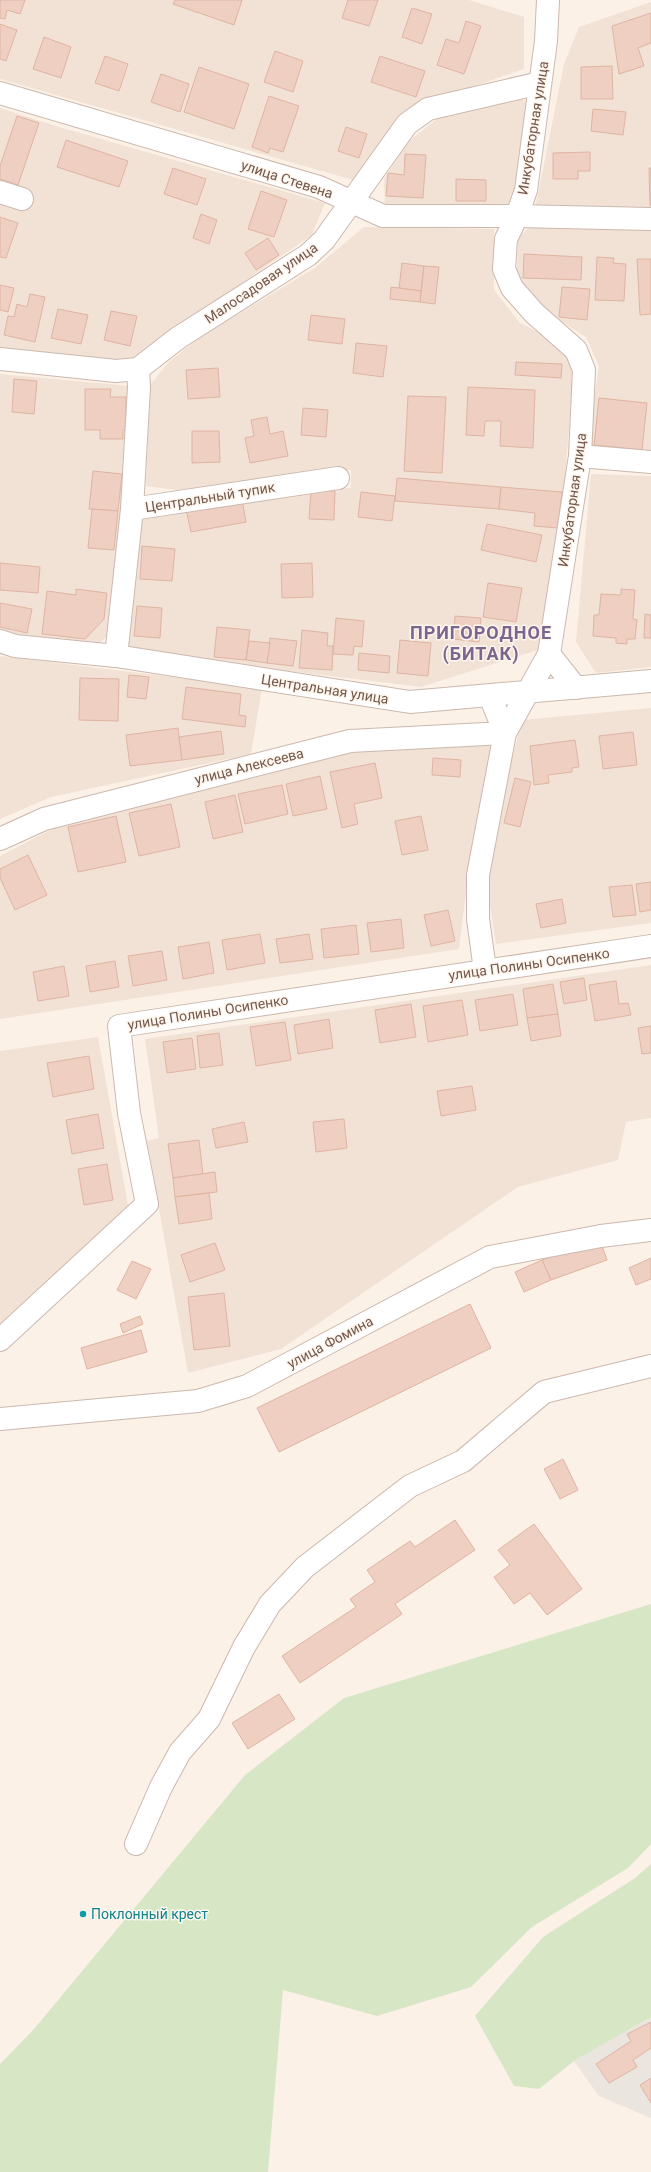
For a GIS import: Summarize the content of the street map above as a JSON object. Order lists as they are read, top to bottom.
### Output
{
  "streets": {
    "street": [
      "Инкубаторная улица",
      "улица Стевена",
      "Малосадовая улица",
      "Центральный тупик",
      "Центральная улица",
      "улица Алексеева",
      "улица Полины Осипенко",
      "улица Фомина"
    ]
  },
  "crossings": [
    ["Инкубаторная улица", "улица Стевена"],
    ["Инкубаторная улица", "Малосадовая улица"],
    ["Инкубаторная улица", "Центральная улица"],
    ["Инкубаторная улица", "улица Алексеева"],
    ["улица Стевена", "Малосадовая улица"],
    ["Центральный тупик", "Центральная улица"]
  ],
  "districts": ["ПРИГОРОДНОЕ (БИТАК)"],
  "places": ["Поклонный крест"]
}
